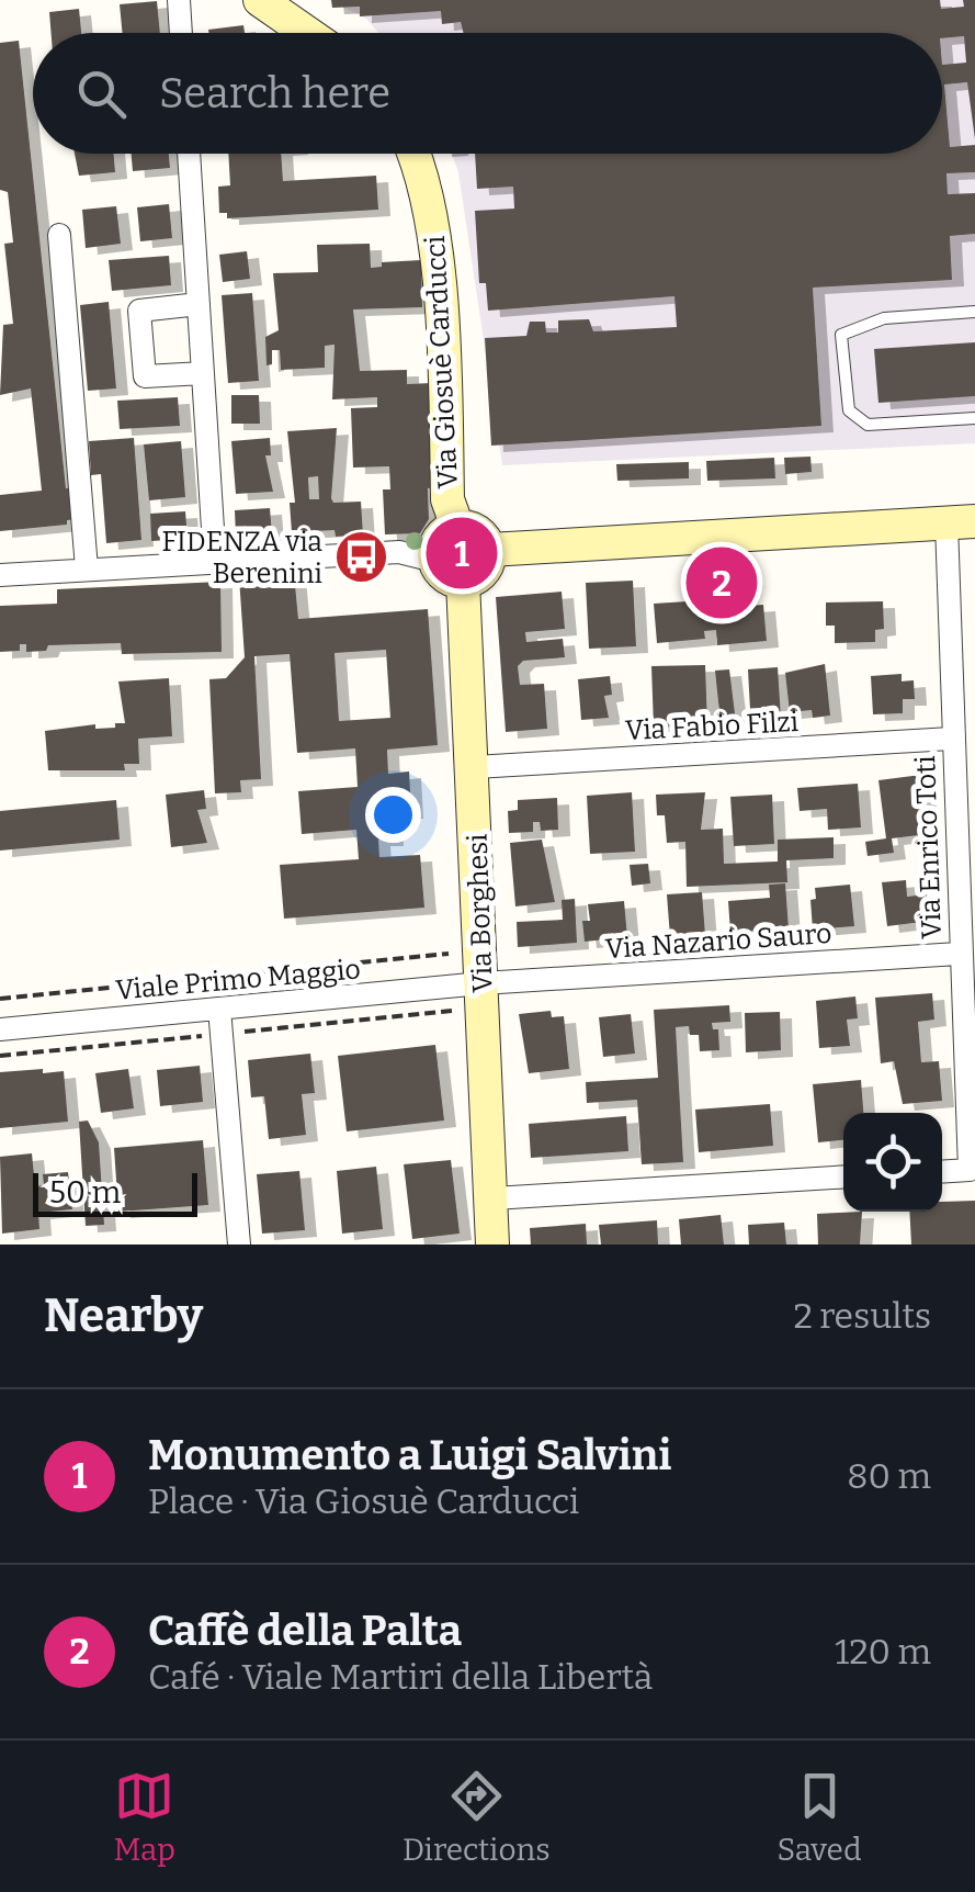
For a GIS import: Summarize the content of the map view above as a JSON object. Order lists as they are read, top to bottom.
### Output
{
  "streets": {
    "street": [
      "Via Giosuè Carducci",
      "Via Fabio Filzi",
      "Via Enrico Toti",
      "Via Borghesi",
      "Via Nazario Sauro",
      "Viale Primo Maggio"
    ]
  },
  "crossings": [
    ["Via Giosuè Carducci", "Via Borghesi"],
    ["Via Fabio Filzi", "Via Enrico Toti"],
    ["Via Fabio Filzi", "Via Borghesi"],
    ["Via Enrico Toti", "Via Nazario Sauro"],
    ["Via Borghesi", "Via Nazario Sauro"],
    ["Via Borghesi", "Viale Primo Maggio"],
    ["Via Nazario Sauro", "Viale Primo Maggio"]
  ],
  "places": {
    "bus stop": ["FIDENZA via Berenini"]
  },
  "scale_bar": "50 m",
  "page": {
    "search": "Search here",
    "pins": ["1", "2"],
    "scale": "50 m",
    "heading": ["Nearby", "2 results"],
    "list": [
      {
        "mark": "1",
        "name": "Monumento a Luigi Salvini",
        "note": "Place · Via Giosuè Carducci",
        "value": "80 m"
      },
      {
        "mark": "2",
        "name": "Caffè della Palta",
        "note": "Café · Viale Martiri della Libertà",
        "value": "120 m"
      }
    ],
    "nav": ["Map", "Directions", "Saved"]
  }
}
